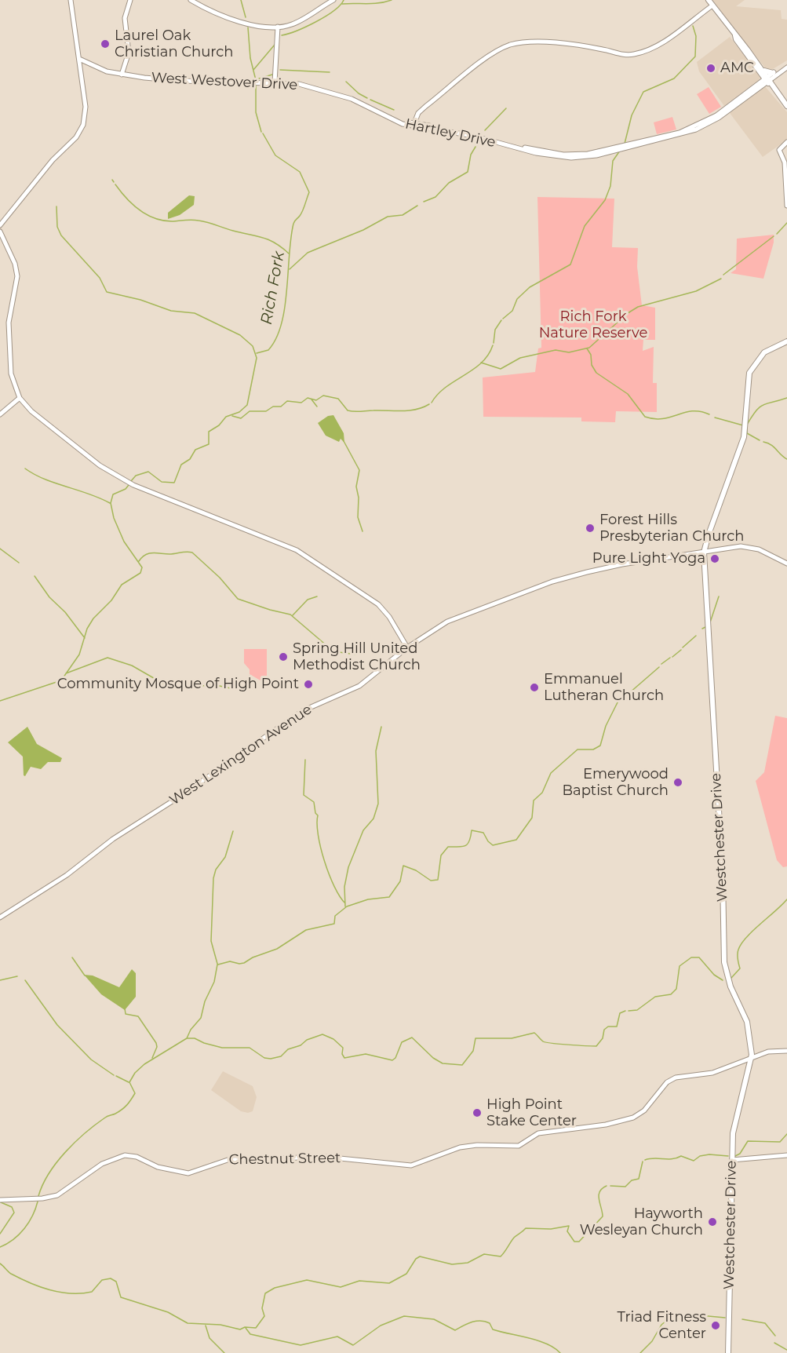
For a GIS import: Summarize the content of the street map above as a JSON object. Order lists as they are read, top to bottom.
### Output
{
  "streets": {
    "main road": ["Westchester Drive"],
    "street": [
      "West Westover Drive",
      "Hartley Drive",
      "West Lexington Avenue",
      "Chestnut Street"
    ]
  },
  "crossings": [
    ["West Westover Drive", "Hartley Drive"],
    ["West Lexington Avenue", "Westchester Drive"],
    ["Westchester Drive", "Chestnut Street"]
  ],
  "water": ["Rich Fork"],
  "parks": ["Rich Fork Nature Reserve"],
  "places": [
    "Laurel Oak Christian Church",
    "AMC",
    "Forest Hills Presbyterian Church",
    "Pure Light Yoga",
    "Spring Hill United Methodist Church",
    "Community Mosque of High Point",
    "Emmanuel Lutheran Church",
    "Emerywood Baptist Church",
    "High Point Stake Center",
    "Hayworth Wesleyan Church",
    "Triad Fitness Center"
  ]
}
